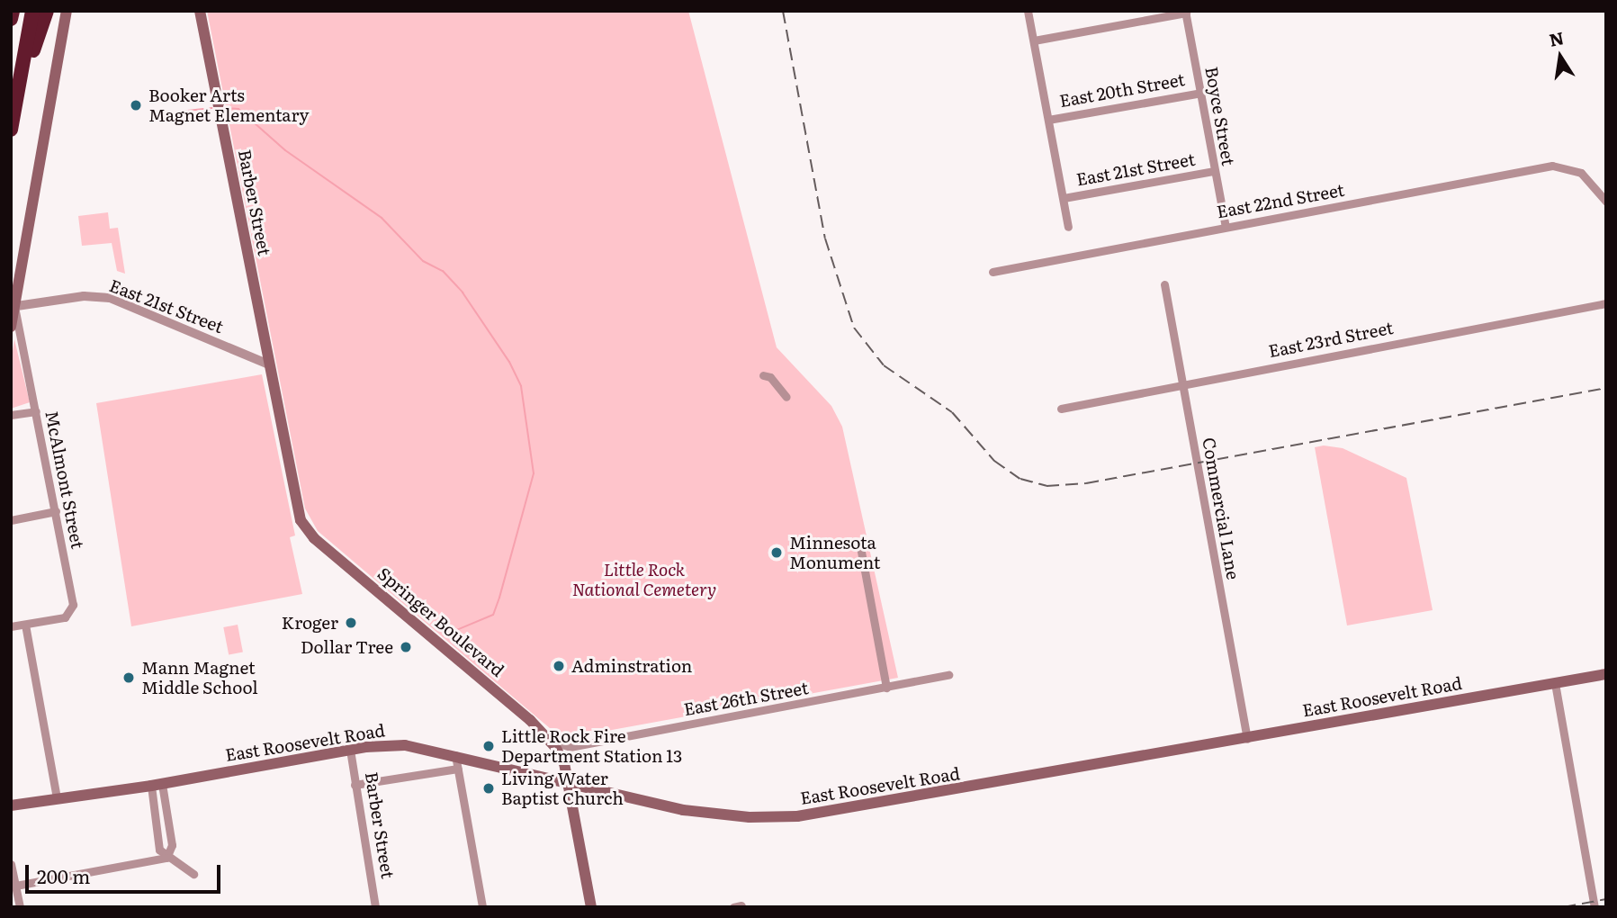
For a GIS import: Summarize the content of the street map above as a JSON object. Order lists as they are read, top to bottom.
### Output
{
  "streets": {
    "main road": ["Barber Street", "Springer Boulevard", "East Roosevelt Road"],
    "street": [
      "East 20th Street",
      "Boyce Street",
      "East 21st Street",
      "East 22nd Street",
      "East 23rd Street",
      "McAlmont Street",
      "Commercial Lane",
      "East 26th Street"
    ]
  },
  "crossings": [
    ["East 20th Street", "Boyce Street"],
    ["Boyce Street", "East 21st Street"],
    ["Boyce Street", "East 22nd Street"],
    ["East 21st Street", "Barber Street"],
    ["East 21st Street", "McAlmont Street"],
    ["East 21st Street", "Springer Boulevard"],
    ["Barber Street", "Springer Boulevard"],
    ["Barber Street", "East Roosevelt Road"],
    ["East 23rd Street", "Commercial Lane"],
    ["Commercial Lane", "East Roosevelt Road"],
    ["Springer Boulevard", "East Roosevelt Road"],
    ["Springer Boulevard", "East 26th Street"]
  ],
  "parks": ["Little Rock National Cemetery"],
  "places": [
    "Booker Arts Magnet Elementary",
    "Minnesota Monument",
    "Kroger",
    "Dollar Tree",
    "Adminstration",
    "Mann Magnet Middle School",
    "Little Rock Fire Department Station 13",
    "Living Water Baptist Church"
  ],
  "scale_bar": "200 m",
  "north": "top"
}
